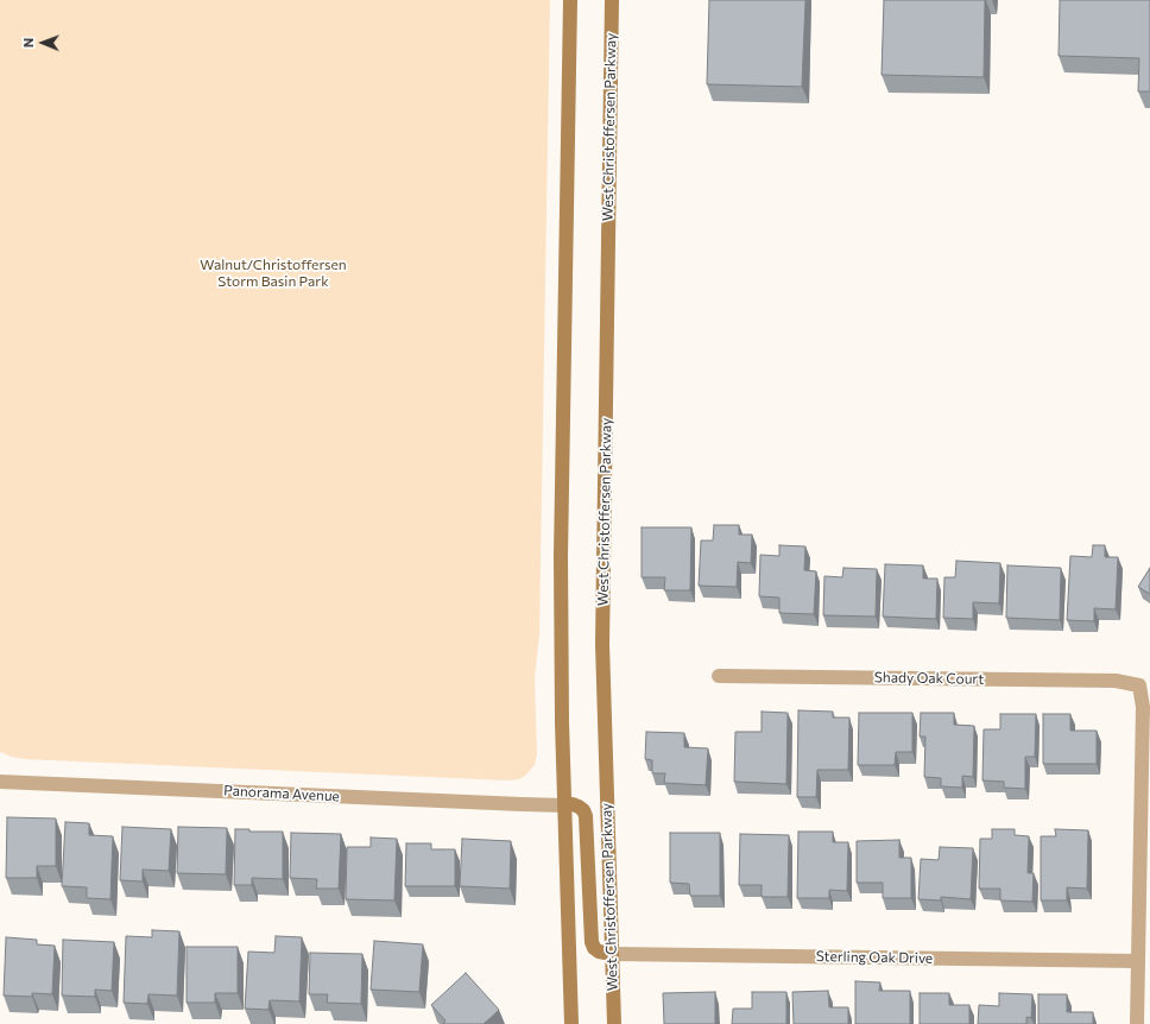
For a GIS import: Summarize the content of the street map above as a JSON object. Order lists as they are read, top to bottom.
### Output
{
  "streets": {
    "street": [
      "West Christoffersen Parkway",
      "Shady Oak Court",
      "Panorama Avenue",
      "Sterling Oak Drive"
    ]
  },
  "crossings": [
    ["West Christoffersen Parkway", "Sterling Oak Drive"],
    ["Shady Oak Court", "Sterling Oak Drive"]
  ],
  "parks": ["Walnut/Christoffersen Storm Basin Park"],
  "north": "left"
}
